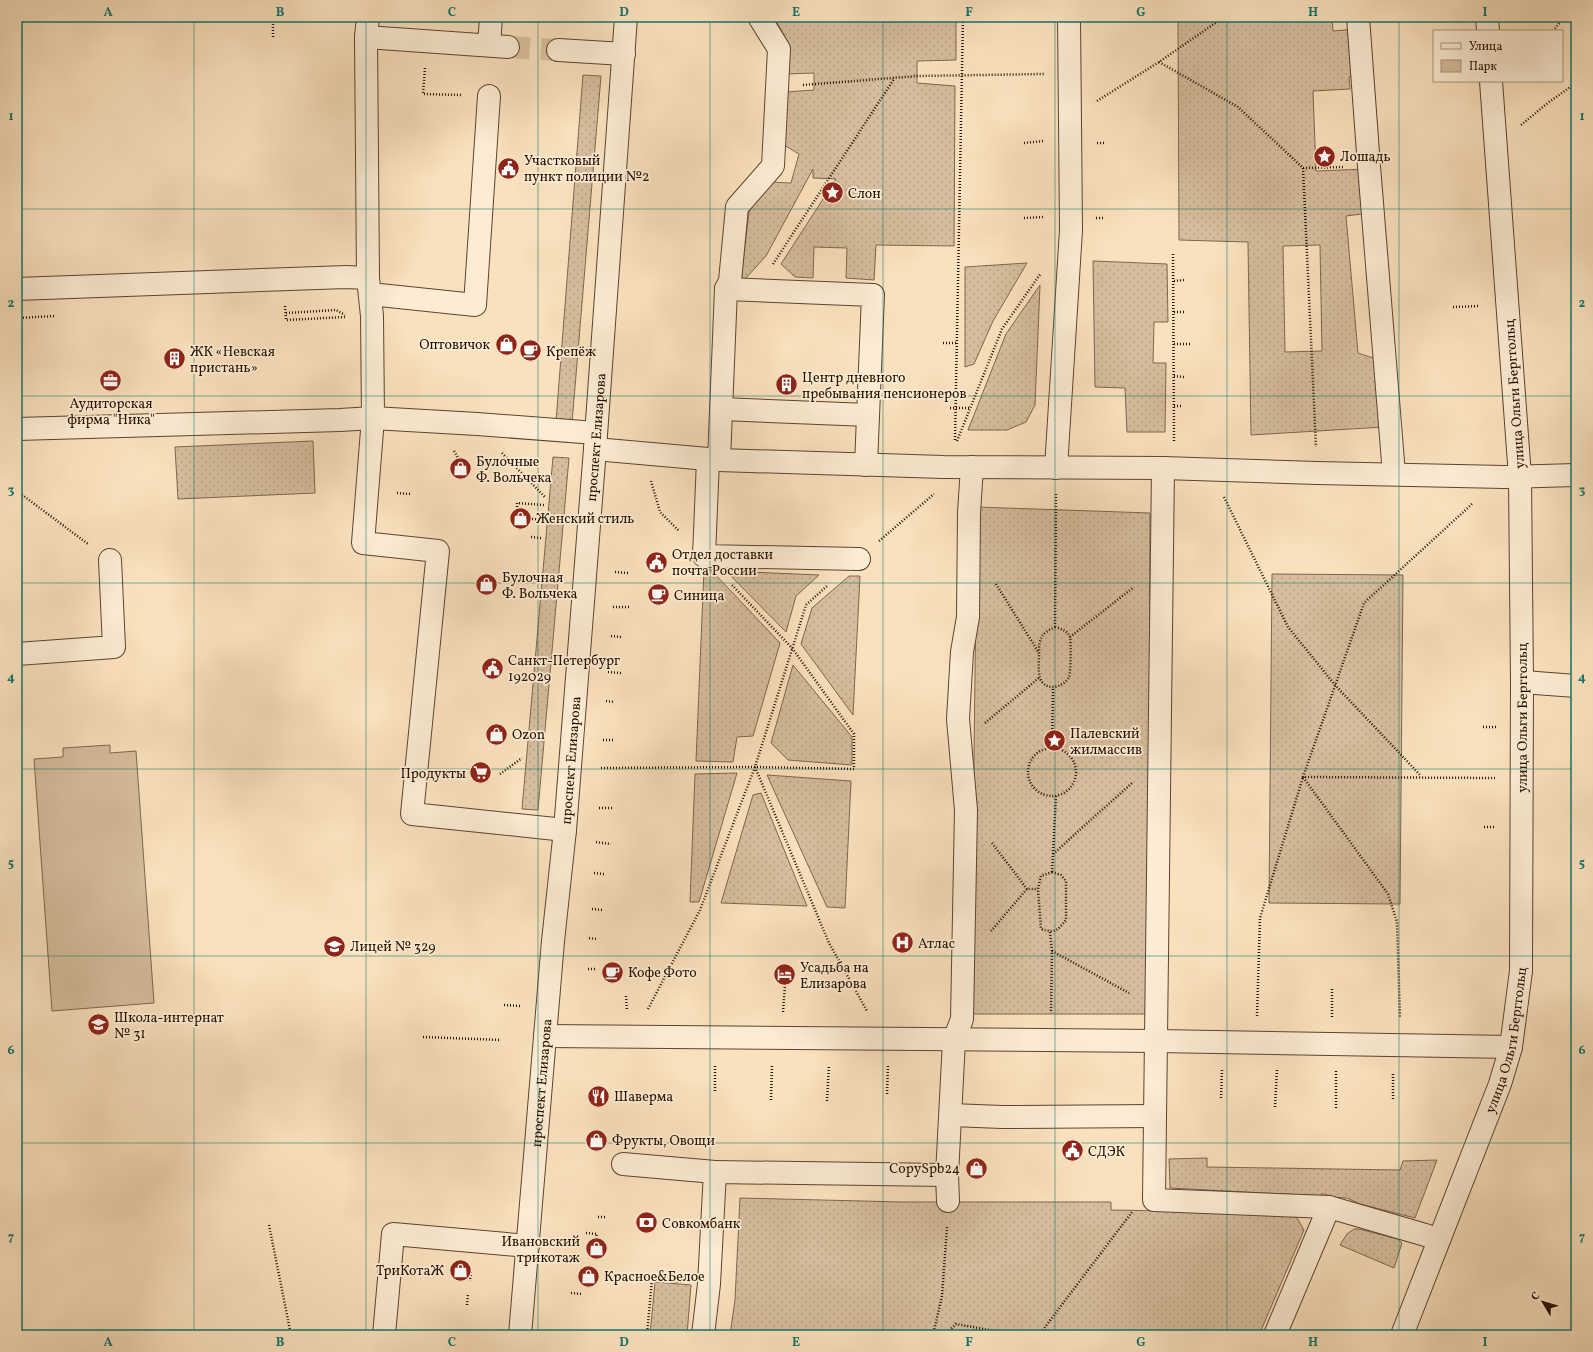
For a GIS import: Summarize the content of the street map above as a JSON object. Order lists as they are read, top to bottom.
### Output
{
  "streets": {
    "street": ["улица Ольги Берггольц", "проспект Елизарова"]
  },
  "places": {
    "place": ["Лошадь", "Слон", "Палевский жилмассив"],
    "public building": [
      "Участковый пункт полиции №2",
      "Отдел доставки почта России",
      "Санкт-Петербург 192029",
      "СДЭК"
    ],
    "shop": [
      "Оптовичок",
      "Булочные Ф. Вольчека",
      "Женский стиль",
      "Булочная Ф. Вольчека",
      "Ozon",
      "Фрукты, Овощи",
      "CopySpb24",
      "Ивановский трикотаж",
      "ТриКотаЖ",
      "Красное&Белое"
    ],
    "cafe": ["Крепёж", "Синица", "Кофе Фото"],
    "building": ["ЖК «Невская пристань»", "Центр дневного пребывания пенсионеров"],
    "office": ["Аудиторская фирма \"Ника\""],
    "supermarket": ["Продукты"],
    "hospital": ["Атлас"],
    "school or university": ["Лицей № 329", "Школа-интернат № 31"],
    "hotel": ["Усадьба на Елизарова"],
    "restaurant": ["Шаверма"],
    "bank": ["Совкомбанк"]
  },
  "legend": ["Улица", "Парк"],
  "north": "top left",
  "grid": {
    "columns": [
      "A",
      "B",
      "C",
      "D",
      "E",
      "F",
      "G",
      "H",
      "I"
    ],
    "rows": [
      "1",
      "2",
      "3",
      "4",
      "5",
      "6",
      "7"
    ]
  }
}
